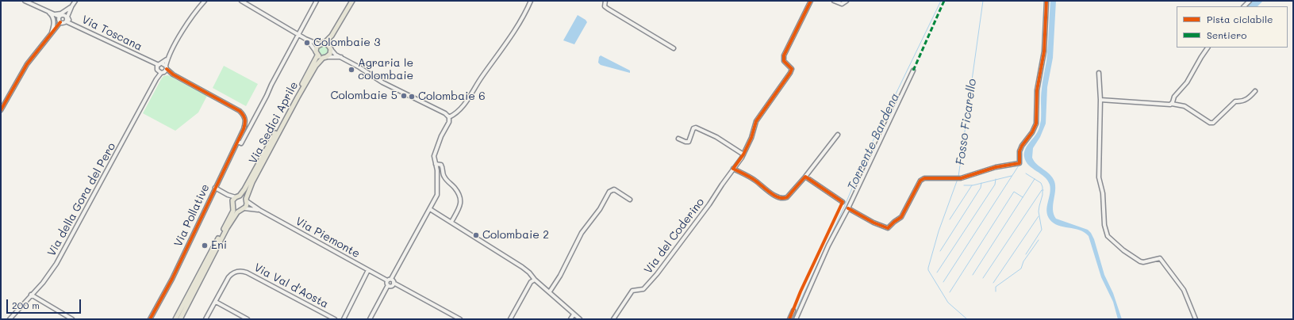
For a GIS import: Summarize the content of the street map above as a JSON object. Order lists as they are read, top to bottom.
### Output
{
  "streets": {
    "main road": ["Via Sedici Aprile"],
    "street": [
      "Via Toscana",
      "Via della Gora del Pero",
      "Via Pollative",
      "Via del Coderino",
      "Via Piemonte",
      "Via Val d'Aosta"
    ]
  },
  "crossings": [
    ["Via Toscana", "Via della Gora del Pero"],
    ["Via Toscana", "Via Pollative"],
    ["Via Sedici Aprile", "Via Piemonte"]
  ],
  "water": ["Fosso Ficarello", "Torrente Bardena"],
  "places": [
    "Colombaie 3",
    "Agraria le colombaie",
    "Colombaie 5",
    "Colombaie 6",
    "Colombaie 2",
    "Eni"
  ],
  "legend": ["Pista ciclabile", "Sentiero"],
  "scale_bar": "200 m"
}
